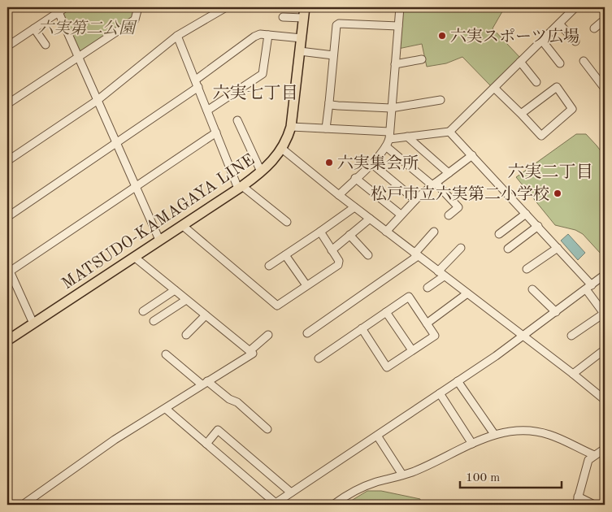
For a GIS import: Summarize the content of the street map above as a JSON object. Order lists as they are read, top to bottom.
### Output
{
  "streets": {
    "main road": ["MATSUDO-KAMAGAYA LINE"]
  },
  "districts": ["六実七丁目", "六実二丁目"],
  "parks": ["六実第二公園"],
  "places": ["六実スポーツ広場", "六実集会所", "松戸市立六実第二小学校"],
  "scale_bar": "100 m"
}
